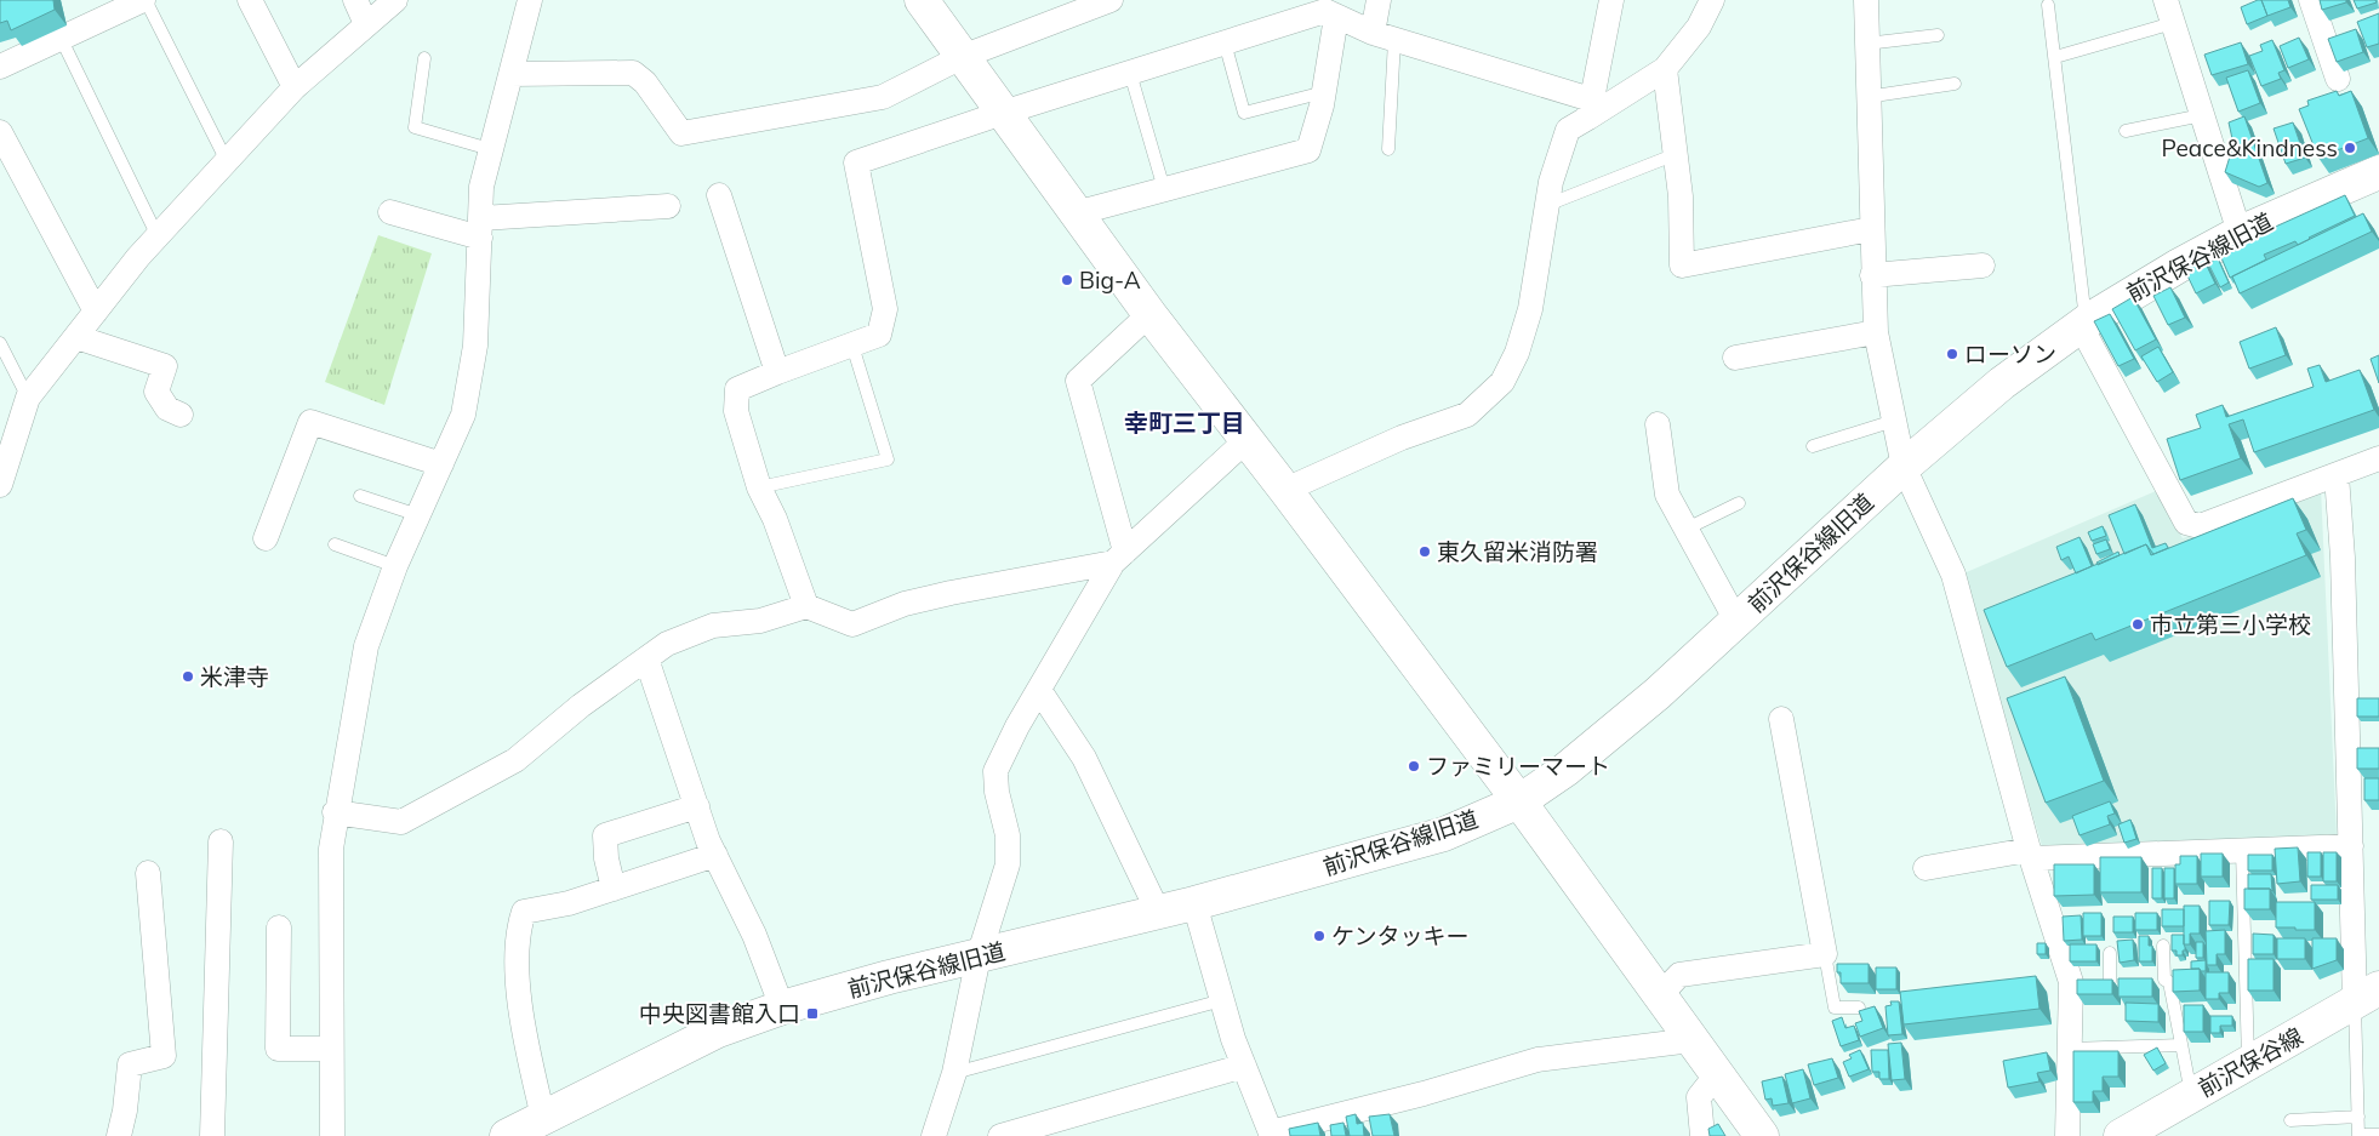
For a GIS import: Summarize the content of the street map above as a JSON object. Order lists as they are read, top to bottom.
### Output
{
  "streets": {
    "street": ["前沢保谷線旧道", "前沢保谷線"]
  },
  "districts": ["幸町三丁目"],
  "places": {
    "other": [
      "Peace&Kindness",
      "Big-A",
      "ローソン",
      "東久留米消防署",
      "市立第三小学校",
      "米津寺",
      "ファミリーマート",
      "ケンタッキー"
    ],
    "transit": ["中央図書館入口"]
  }
}
